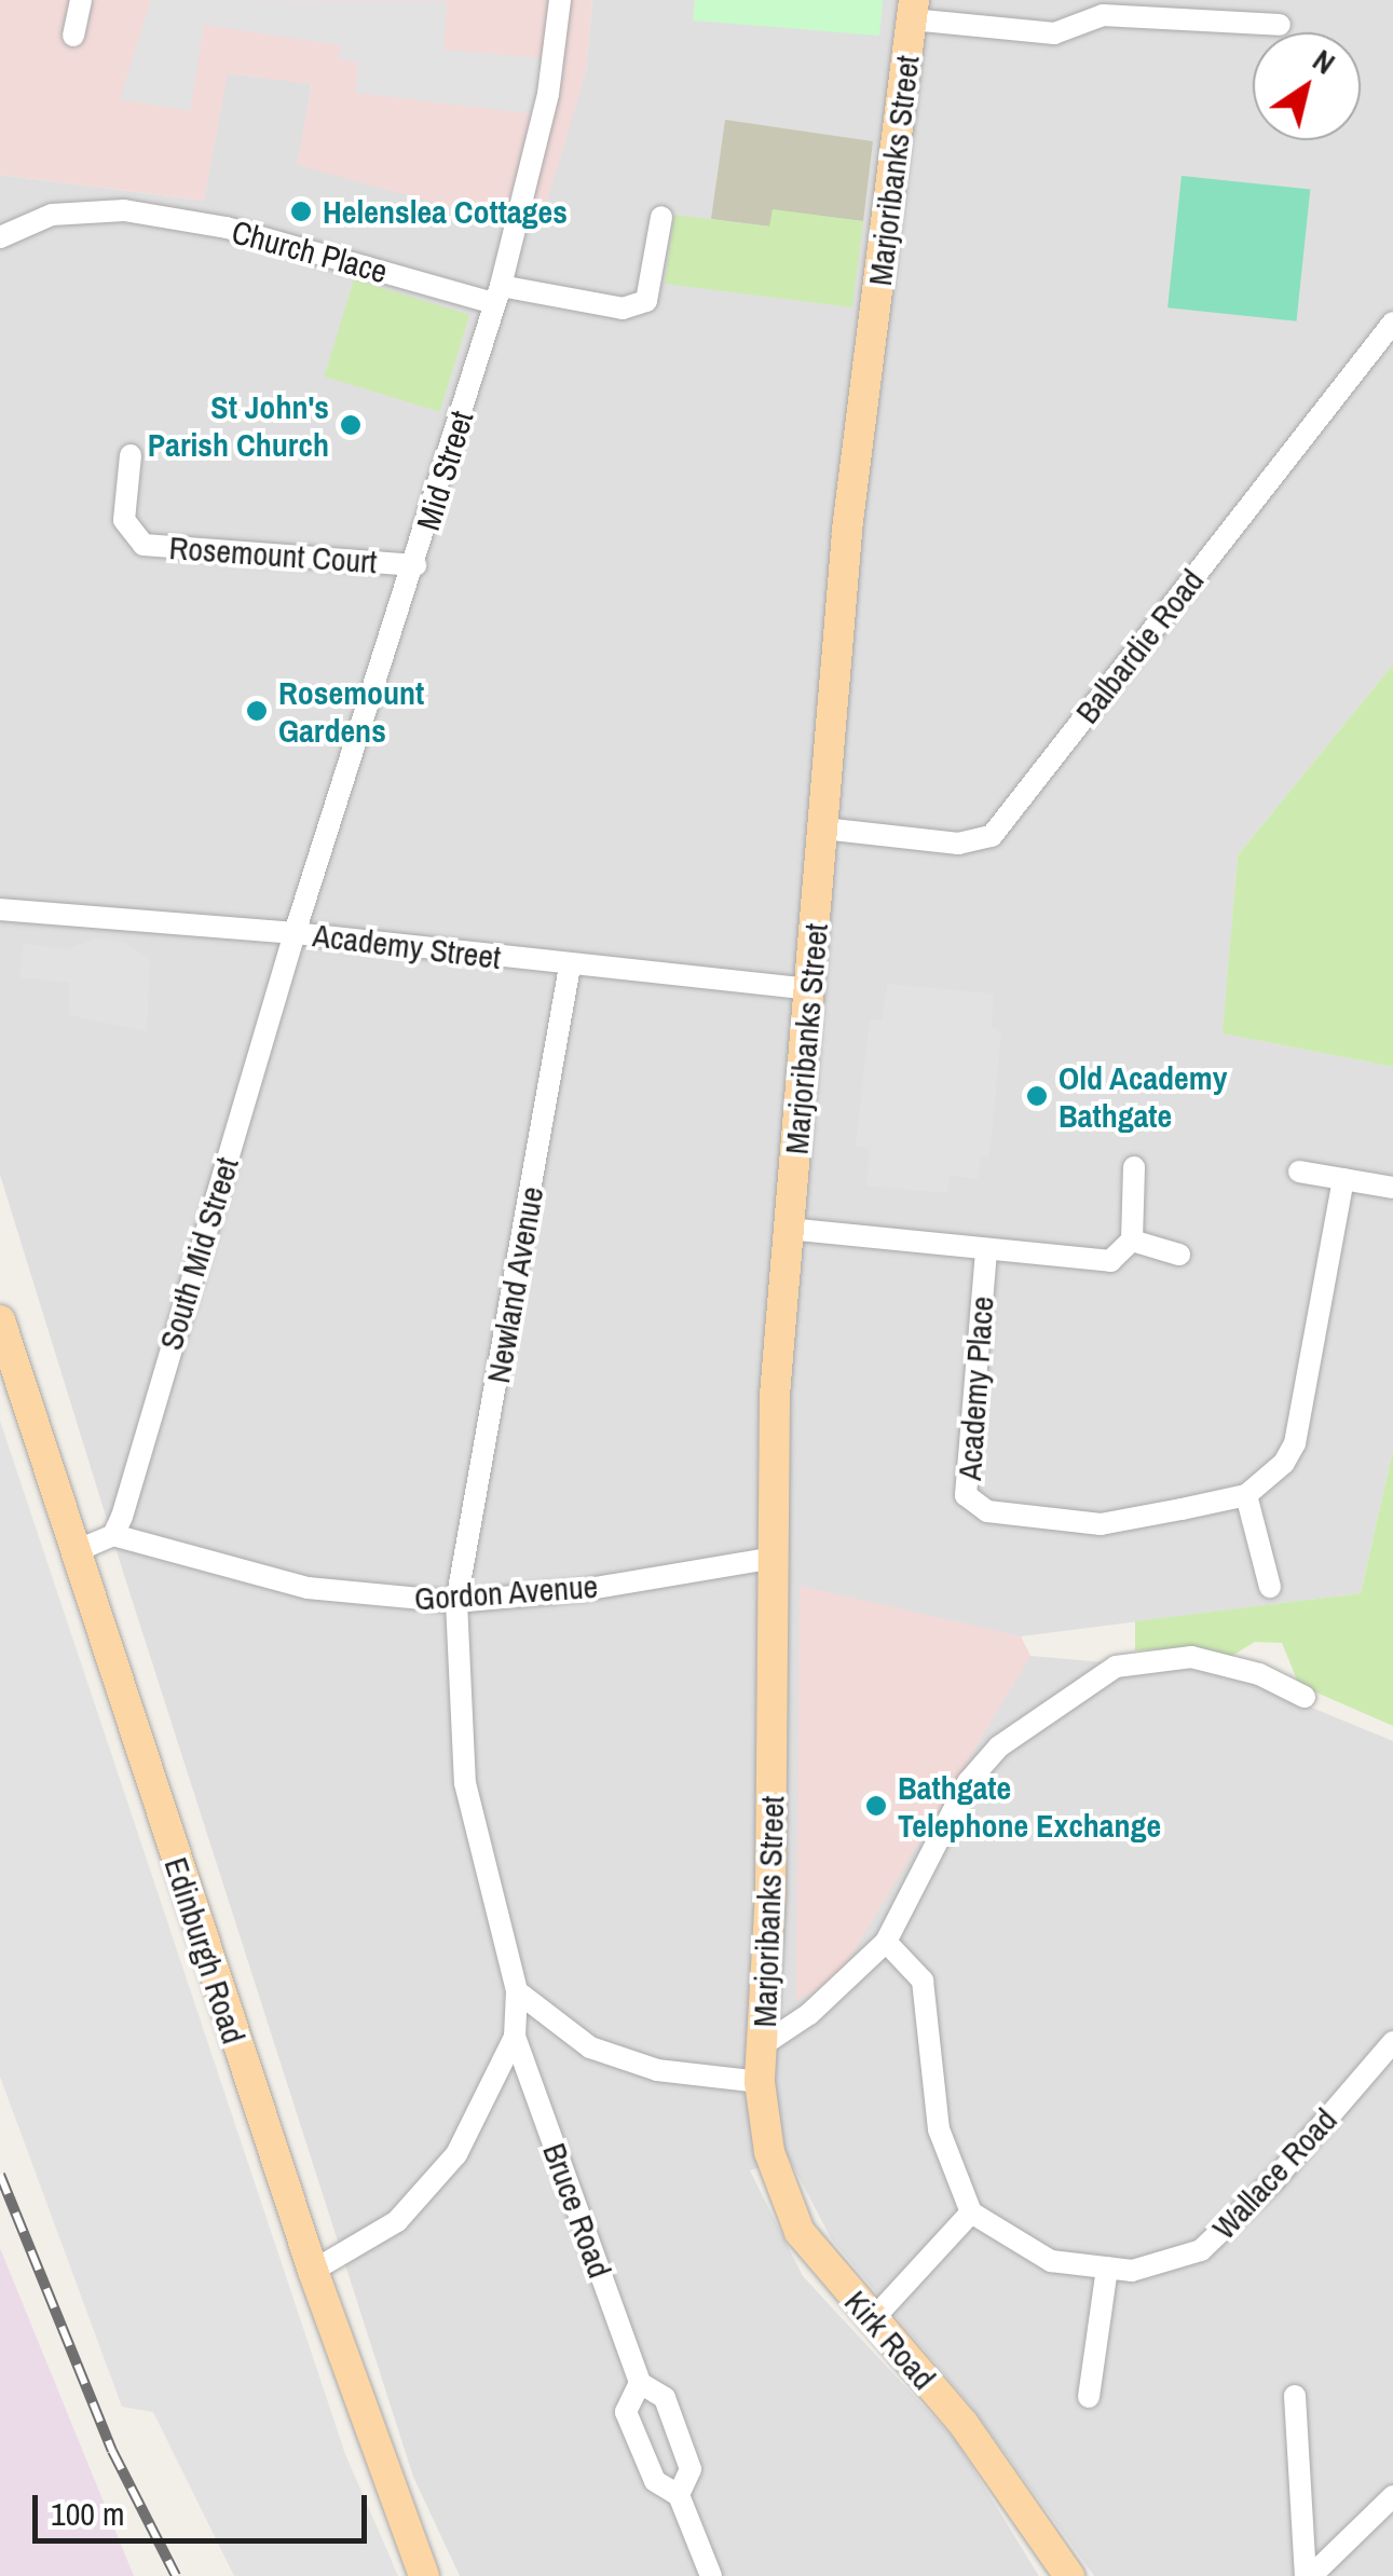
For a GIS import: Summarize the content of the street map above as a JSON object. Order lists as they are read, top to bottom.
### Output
{
  "streets": {
    "main road": ["Marjoribanks Street", "Edinburgh Road", "Kirk Road"],
    "street": [
      "Church Place",
      "Mid Street",
      "Rosemount Court",
      "Balbardie Road",
      "Academy Street",
      "South Mid Street",
      "Newland Avenue",
      "Academy Place",
      "Gordon Avenue",
      "Wallace Road",
      "Bruce Road"
    ]
  },
  "crossings": [
    ["Marjoribanks Street", "Balbardie Road"],
    ["Marjoribanks Street", "Academy Street"],
    ["Marjoribanks Street", "Academy Place"],
    ["Marjoribanks Street", "Gordon Avenue"],
    ["Marjoribanks Street", "Kirk Road"],
    ["Church Place", "Mid Street"],
    ["Mid Street", "Rosemount Court"],
    ["Mid Street", "Academy Street"],
    ["Mid Street", "South Mid Street"],
    ["Academy Street", "South Mid Street"],
    ["Academy Street", "Newland Avenue"],
    ["South Mid Street", "Gordon Avenue"],
    ["Newland Avenue", "Gordon Avenue"],
    ["Newland Avenue", "Bruce Road"]
  ],
  "places": [
    "Helenslea Cottages",
    "St John's Parish Church",
    "Rosemount Gardens",
    "Old Academy Bathgate",
    "Bathgate Telephone Exchange"
  ],
  "scale_bar": "100 m",
  "north": "top right"
}
